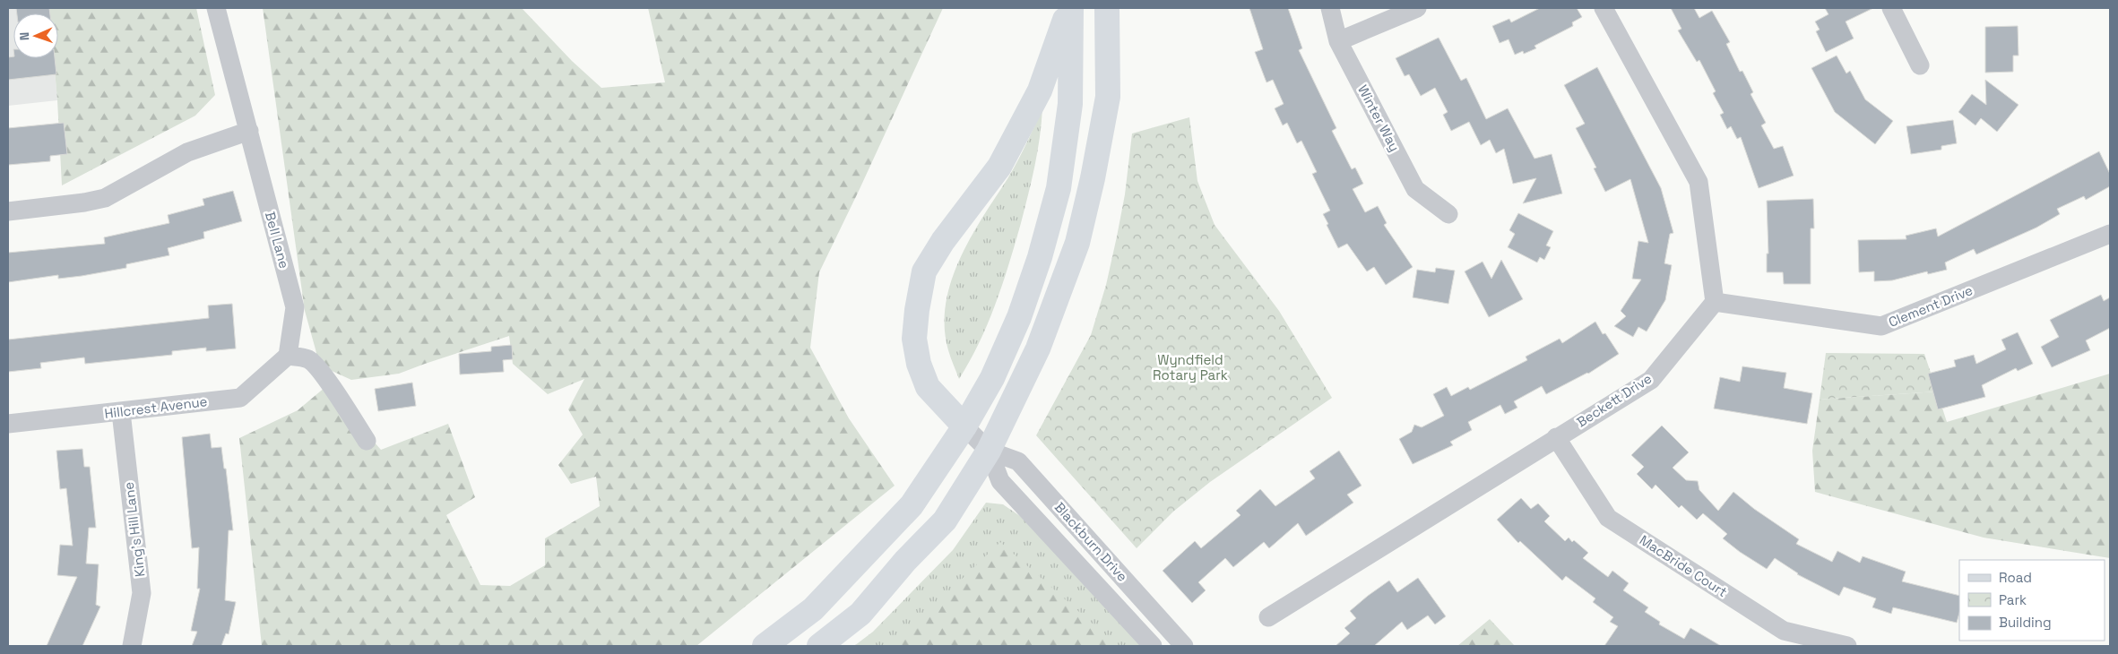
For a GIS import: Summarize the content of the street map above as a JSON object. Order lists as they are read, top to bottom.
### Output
{
  "streets": {
    "street": [
      "Winter Way",
      "Bell Lane",
      "Clement Drive",
      "Beckett Drive",
      "Hillcrest Avenue",
      "King's Hill Lane",
      "Blackburn Drive",
      "MacBride Court"
    ]
  },
  "crossings": [
    ["Bell Lane", "Hillcrest Avenue"],
    ["Clement Drive", "Beckett Drive"],
    ["Beckett Drive", "MacBride Court"],
    ["Hillcrest Avenue", "King's Hill Lane"]
  ],
  "parks": ["Wyndfield Rotary Park"],
  "legend": ["Road", "Park", "Building"],
  "north": "left"
}
